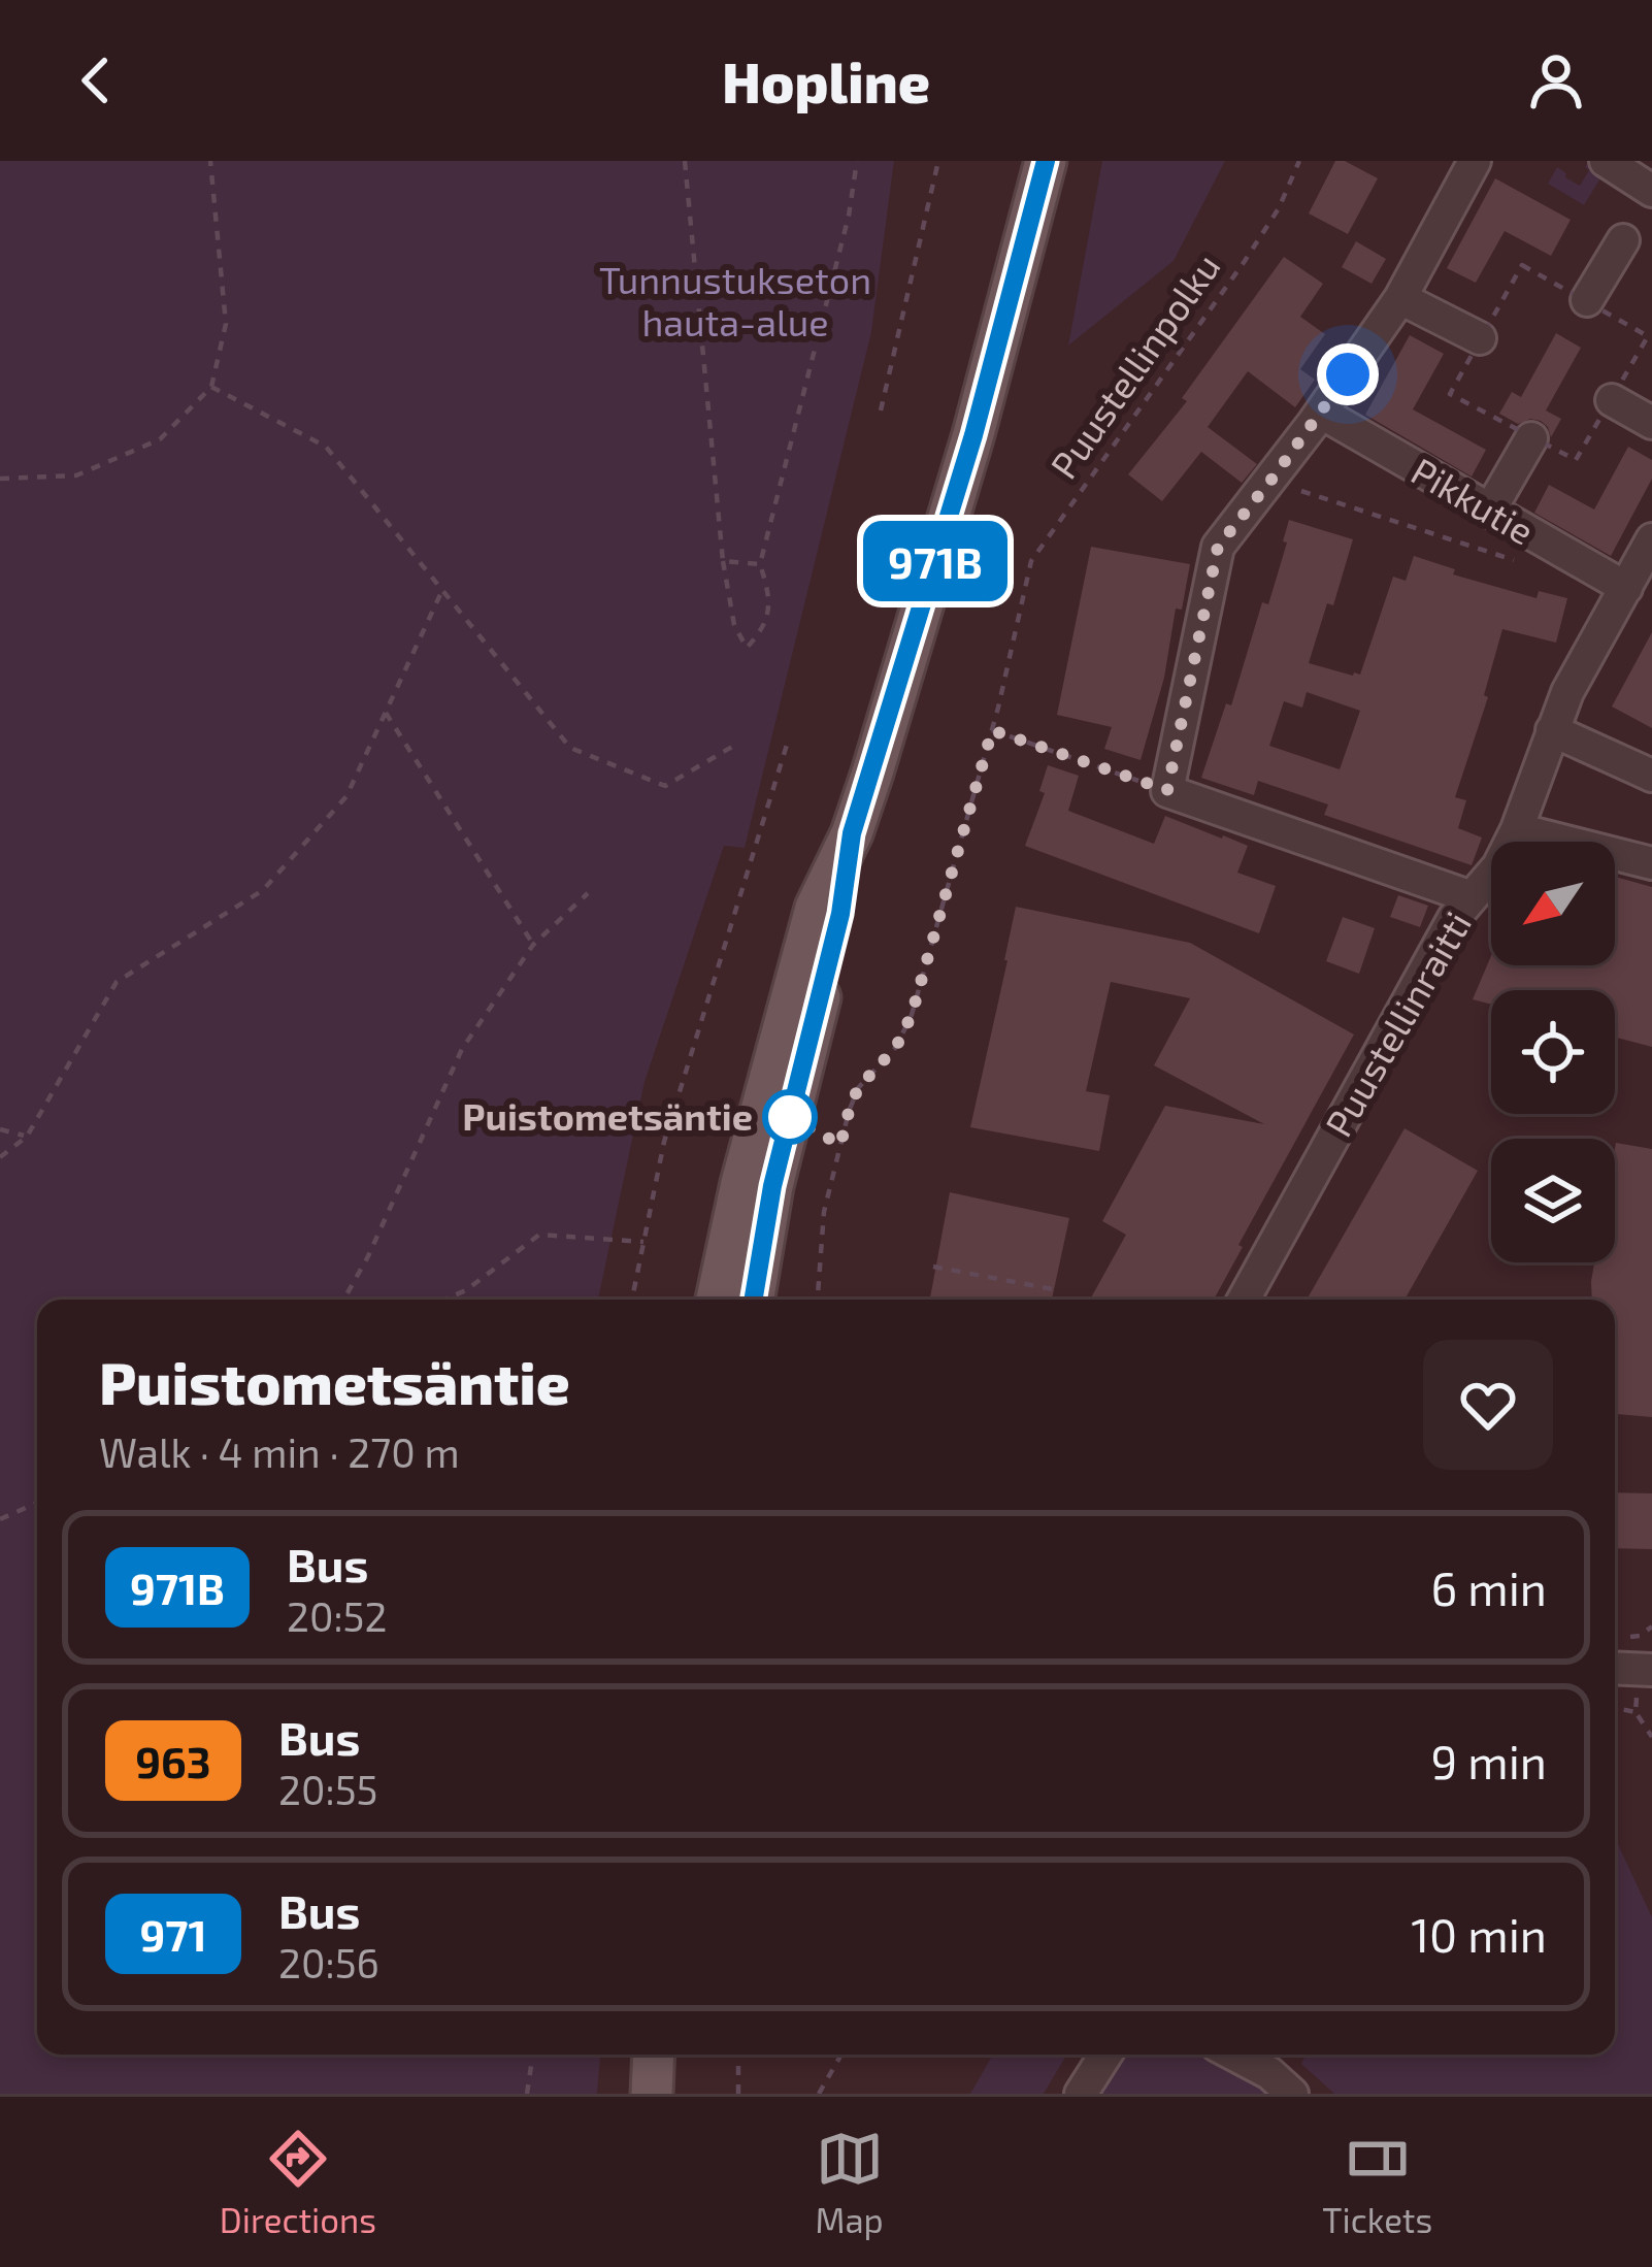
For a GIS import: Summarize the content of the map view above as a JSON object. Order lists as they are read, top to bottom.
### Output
{
  "streets": {
    "street": ["Pikkutie", "Puustellinraitti"],
    "path": ["Puustellinpolku"]
  },
  "crossings": [
    ["Pikkutie", "Puustellinraitti"]
  ],
  "parks": ["Tunnustukseton hauta-alue"],
  "places": ["Puistometsäntie"],
  "lines": ["bus line 971B"],
  "north": "bottom left",
  "page": {
    "header": "Hopline",
    "on_map": "971B",
    "heading": ["Puistometsäntie", "Walk · 4 min · 270 m"],
    "list": [
      {
        "mark": "971B",
        "name": "Bus",
        "note": "20:52",
        "value": "6 min"
      },
      {
        "mark": "963",
        "name": "Bus",
        "note": "20:55",
        "value": "9 min"
      },
      {
        "mark": "971",
        "name": "Bus",
        "note": "20:56",
        "value": "10 min"
      }
    ],
    "tabs": ["Directions", "Map", "Tickets"]
  }
}
